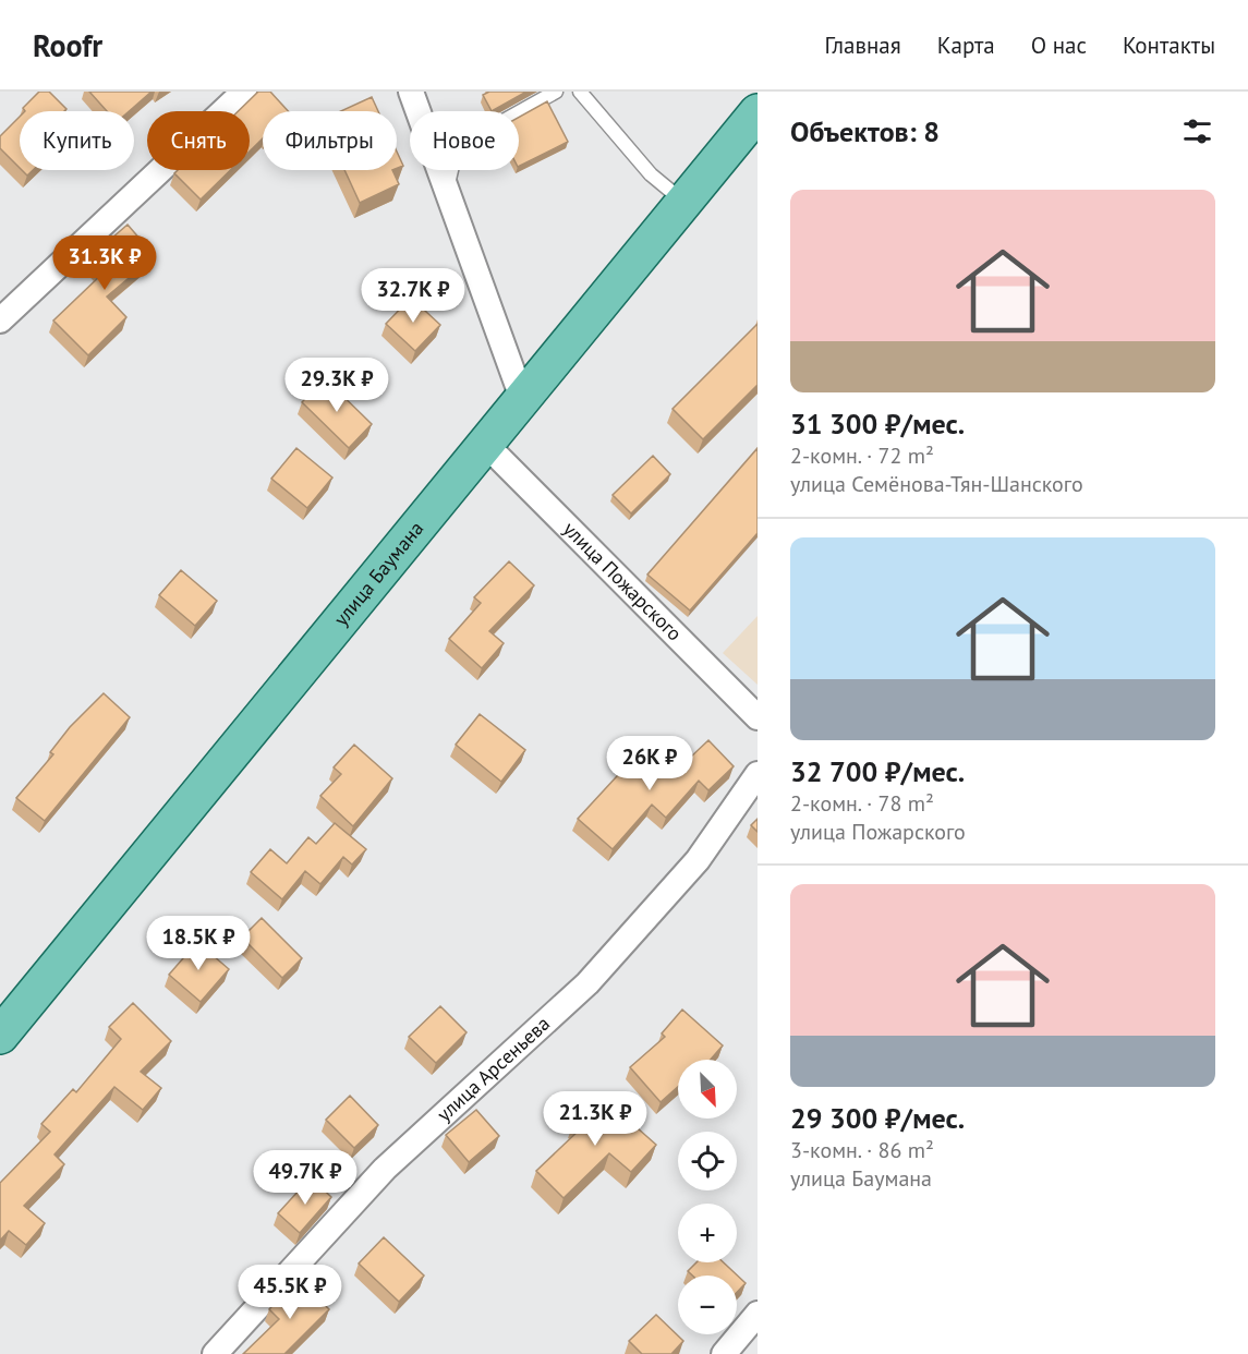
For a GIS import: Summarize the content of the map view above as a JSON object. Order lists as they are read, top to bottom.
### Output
{
  "streets": {
    "main road": ["улица Баумана"],
    "street": ["улица Пожарского", "улица Арсеньева"]
  },
  "crossings": [
    ["улица Баумана", "улица Пожарского"]
  ],
  "north": "bottom right",
  "page": {
    "header": "Roofr",
    "nav": [
      "Главная",
      "Карта",
      "О нас",
      "Контакты"
    ],
    "heading": "Объектов: 8",
    "chip": [
      "Купить",
      "Снять",
      "Фильтры",
      "Новое"
    ],
    "list": [
      {
        "name": "31 300 ₽/мес.",
        "note": "2-комн. · 72 m² · улица Семёнова-Тян-Шанского"
      },
      {
        "name": "32 700 ₽/мес.",
        "note": "2-комн. · 78 m² · улица Пожарского"
      },
      {
        "name": "29 300 ₽/мес.",
        "note": "3-комн. · 86 m² · улица Баумана"
      }
    ],
    "price": [
      "31.3K ₽",
      "32.7K ₽",
      "29.3K ₽",
      "26K ₽",
      "18.5K ₽",
      "21.3K ₽",
      "49.7K ₽",
      "45.5K ₽"
    ],
    "map_buttons": ["+", "−"]
  }
}
